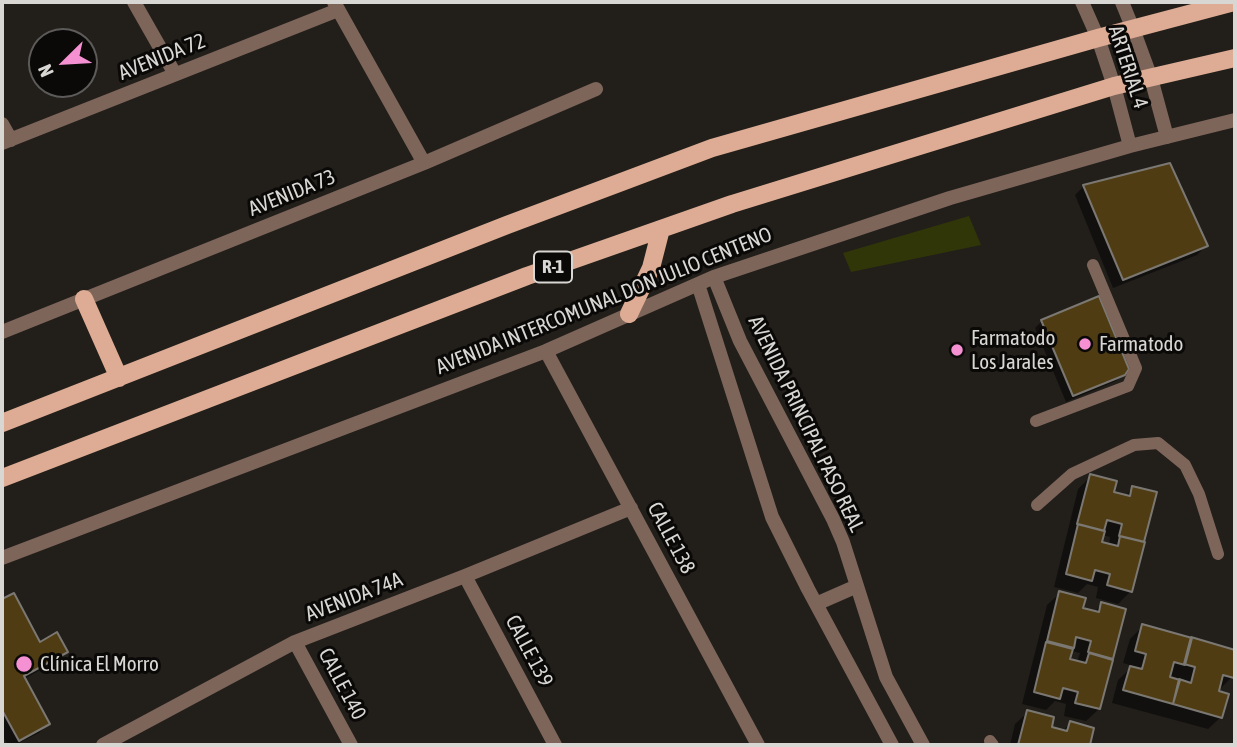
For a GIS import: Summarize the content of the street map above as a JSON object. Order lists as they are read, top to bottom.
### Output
{
  "streets": {
    "main road": ["R-1", "AVENIDA INTERCOMUNAL DON JULIO CENTENO"],
    "street": [
      "AVENIDA 72",
      "ARTERIAL 4",
      "AVENIDA 73",
      "AVENIDA PRINCIPAL PASO REAL",
      "CALLE 138",
      "AVENIDA 74A",
      "CALLE 139",
      "CALLE 140"
    ]
  },
  "crossings": [
    ["ARTERIAL 4", "AVENIDA INTERCOMUNAL DON JULIO CENTENO"],
    ["AVENIDA INTERCOMUNAL DON JULIO CENTENO", "AVENIDA PRINCIPAL PASO REAL"],
    ["AVENIDA INTERCOMUNAL DON JULIO CENTENO", "CALLE 138"],
    ["CALLE 138", "AVENIDA 74A"],
    ["AVENIDA 74A", "CALLE 139"],
    ["AVENIDA 74A", "CALLE 140"]
  ],
  "places": ["Farmatodo", "Farmatodo Los Jarales", "Clínica El Morro"],
  "north": "bottom left"
}
